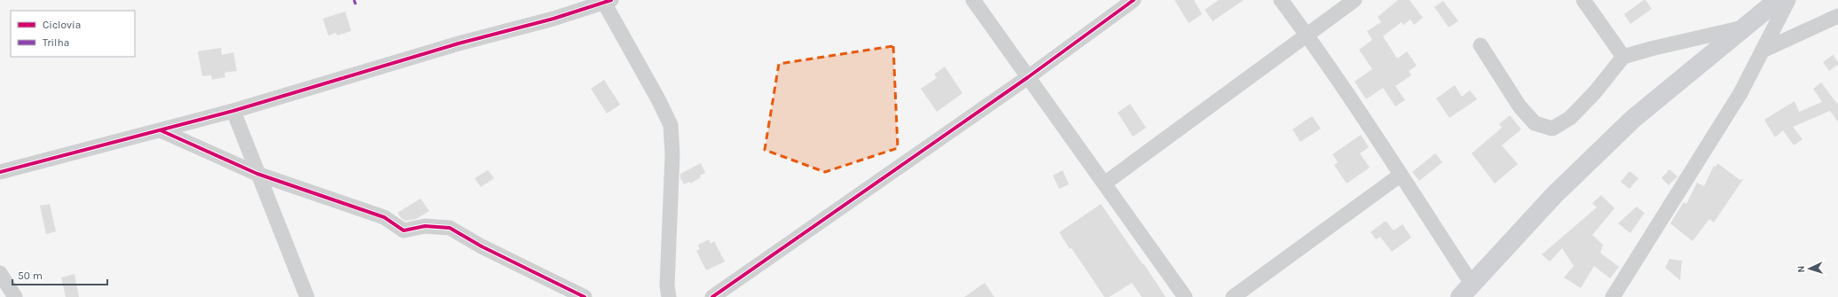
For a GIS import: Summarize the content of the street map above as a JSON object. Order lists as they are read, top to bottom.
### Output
{
  "legend": ["Ciclovia", "Trilha"],
  "scale_bar": "50 m",
  "north": "left"
}
